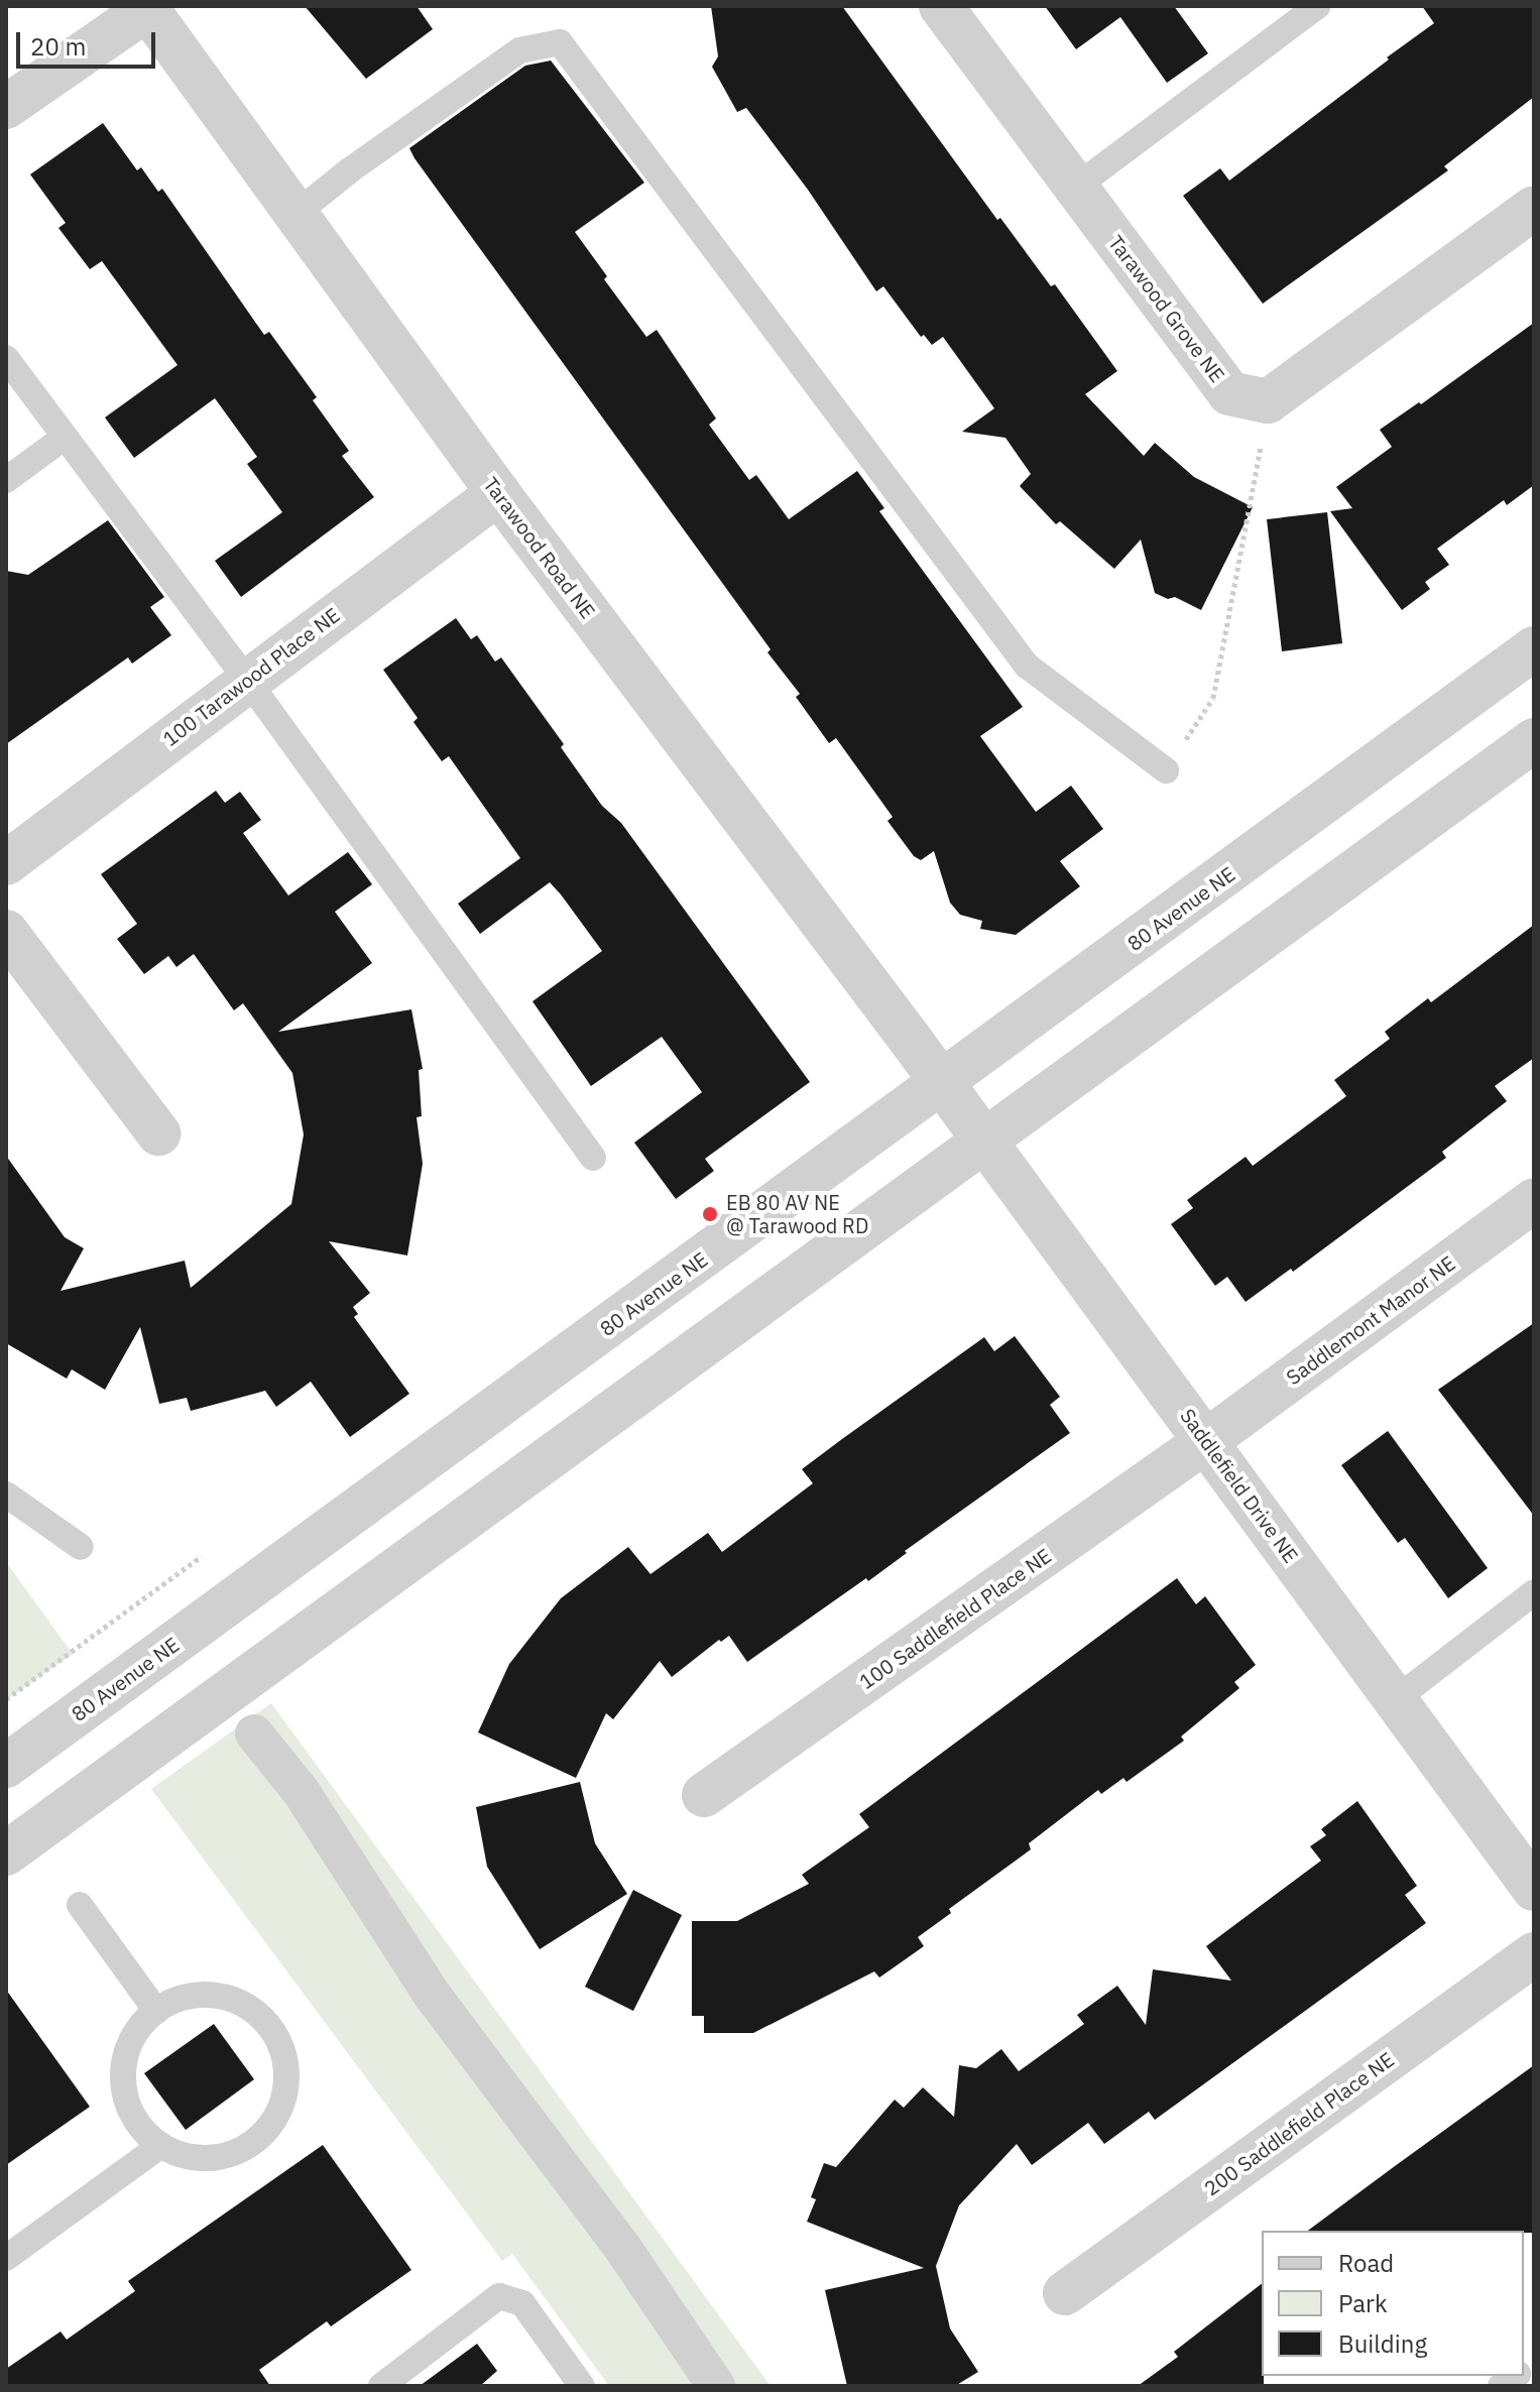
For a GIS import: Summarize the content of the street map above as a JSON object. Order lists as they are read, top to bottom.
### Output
{
  "streets": {
    "street": [
      "Tarawood Grove NE",
      "Tarawood Road NE",
      "100 Tarawood Place NE",
      "80 Avenue NE",
      "Saddlemont Manor NE",
      "Saddlefield Drive NE",
      "100 Saddlefield Place NE",
      "200 Saddlefield Place NE"
    ]
  },
  "crossings": [
    ["Tarawood Road NE", "100 Tarawood Place NE"],
    ["Tarawood Road NE", "80 Avenue NE"],
    ["Tarawood Road NE", "Saddlefield Drive NE"],
    ["80 Avenue NE", "Saddlefield Drive NE"],
    ["Saddlemont Manor NE", "Saddlefield Drive NE"],
    ["Saddlemont Manor NE", "100 Saddlefield Place NE"],
    ["Saddlefield Drive NE", "100 Saddlefield Place NE"]
  ],
  "places": ["EB 80 AV NE @ Tarawood RD"],
  "legend": ["Road", "Park", "Building"],
  "scale_bar": "20 m"
}
